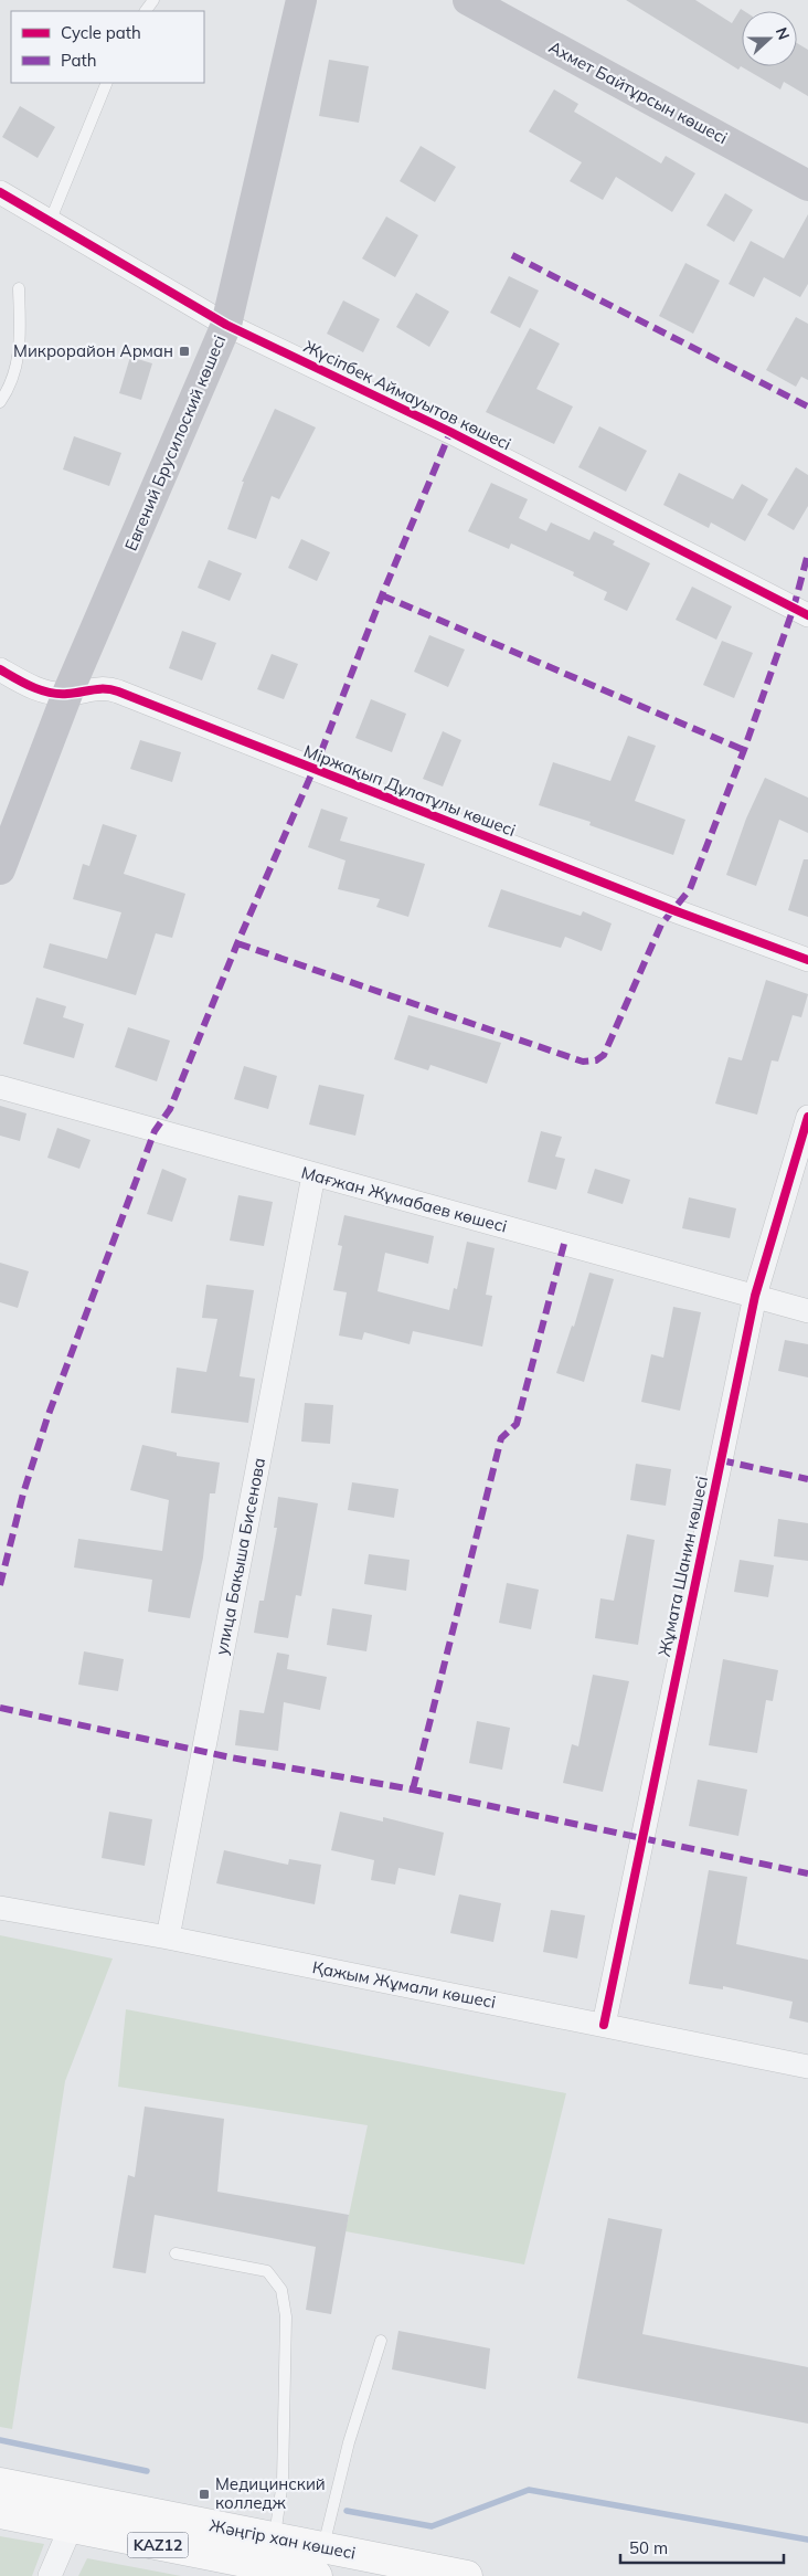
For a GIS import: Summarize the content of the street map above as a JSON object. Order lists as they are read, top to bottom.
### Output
{
  "streets": {
    "main road": [
      "Ахмет Байтұрсын көшесі",
      "Евгений Брусилоский көшесі",
      "Жәңгір хан көшесі",
      "KAZ12"
    ],
    "street": [
      "Жүсіпбек Аймауытов көшесі",
      "Міржақып Дұлатұлы көшесі",
      "Мағжан Жұмабаев көшесі",
      "улица Бакыша Бисенова",
      "Жұмата Шанин көшесі",
      "Қажым Жұмали көшесі"
    ]
  },
  "crossings": [
    ["Жүсіпбек Аймауытов көшесі", "Евгений Брусилоский көшесі"],
    ["Евгений Брусилоский көшесі", "Міржақып Дұлатұлы көшесі"],
    ["Мағжан Жұмабаев көшесі", "улица Бакыша Бисенова"],
    ["Мағжан Жұмабаев көшесі", "Жұмата Шанин көшесі"],
    ["улица Бакыша Бисенова", "Қажым Жұмали көшесі"],
    ["Жұмата Шанин көшесі", "Қажым Жұмали көшесі"]
  ],
  "places": {
    "transit": ["Микрорайон Арман", "Медицинский колледж"]
  },
  "legend": ["Cycle path", "Path"],
  "scale_bar": "50 m",
  "north": "right"
}
